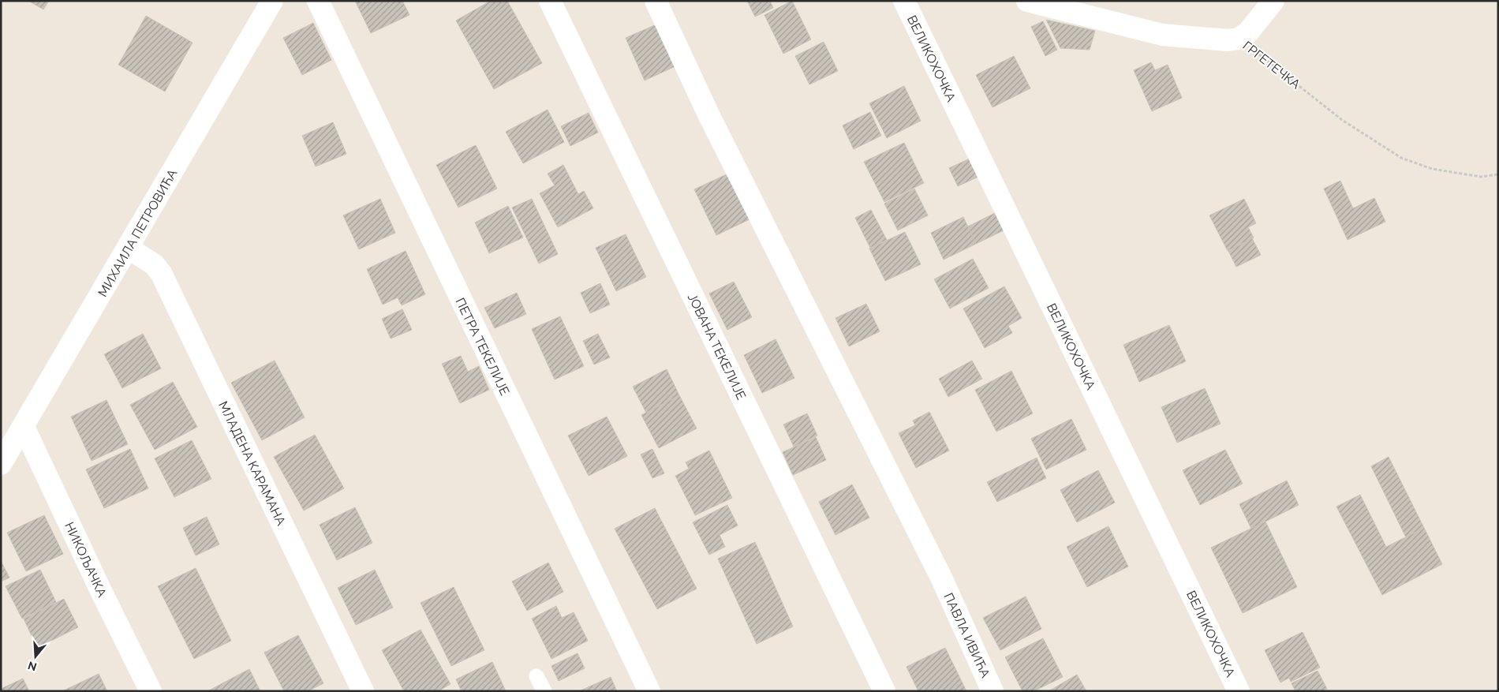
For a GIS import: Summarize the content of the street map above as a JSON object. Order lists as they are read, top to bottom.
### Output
{
  "streets": {
    "street": [
      "ВЕЛИКОХОЧКА",
      "ГРГЕТЕЧКА",
      "МИХАИЛА ПЕТРОВИЋА",
      "ПЕТРА ТЕКЕЛИЈЕ",
      "ЈОВАНА ТЕКЕЛИЈЕ",
      "МЛАДЕНА КАРАМАНА",
      "НИКОЉАЧКА",
      "ПАВЛА ИВИЋА"
    ]
  },
  "crossings": [
    ["МИХАИЛА ПЕТРОВИЋА", "МЛАДЕНА КАРАМАНА"],
    ["МИХАИЛА ПЕТРОВИЋА", "НИКОЉАЧКА"]
  ],
  "north": "bottom"
}
